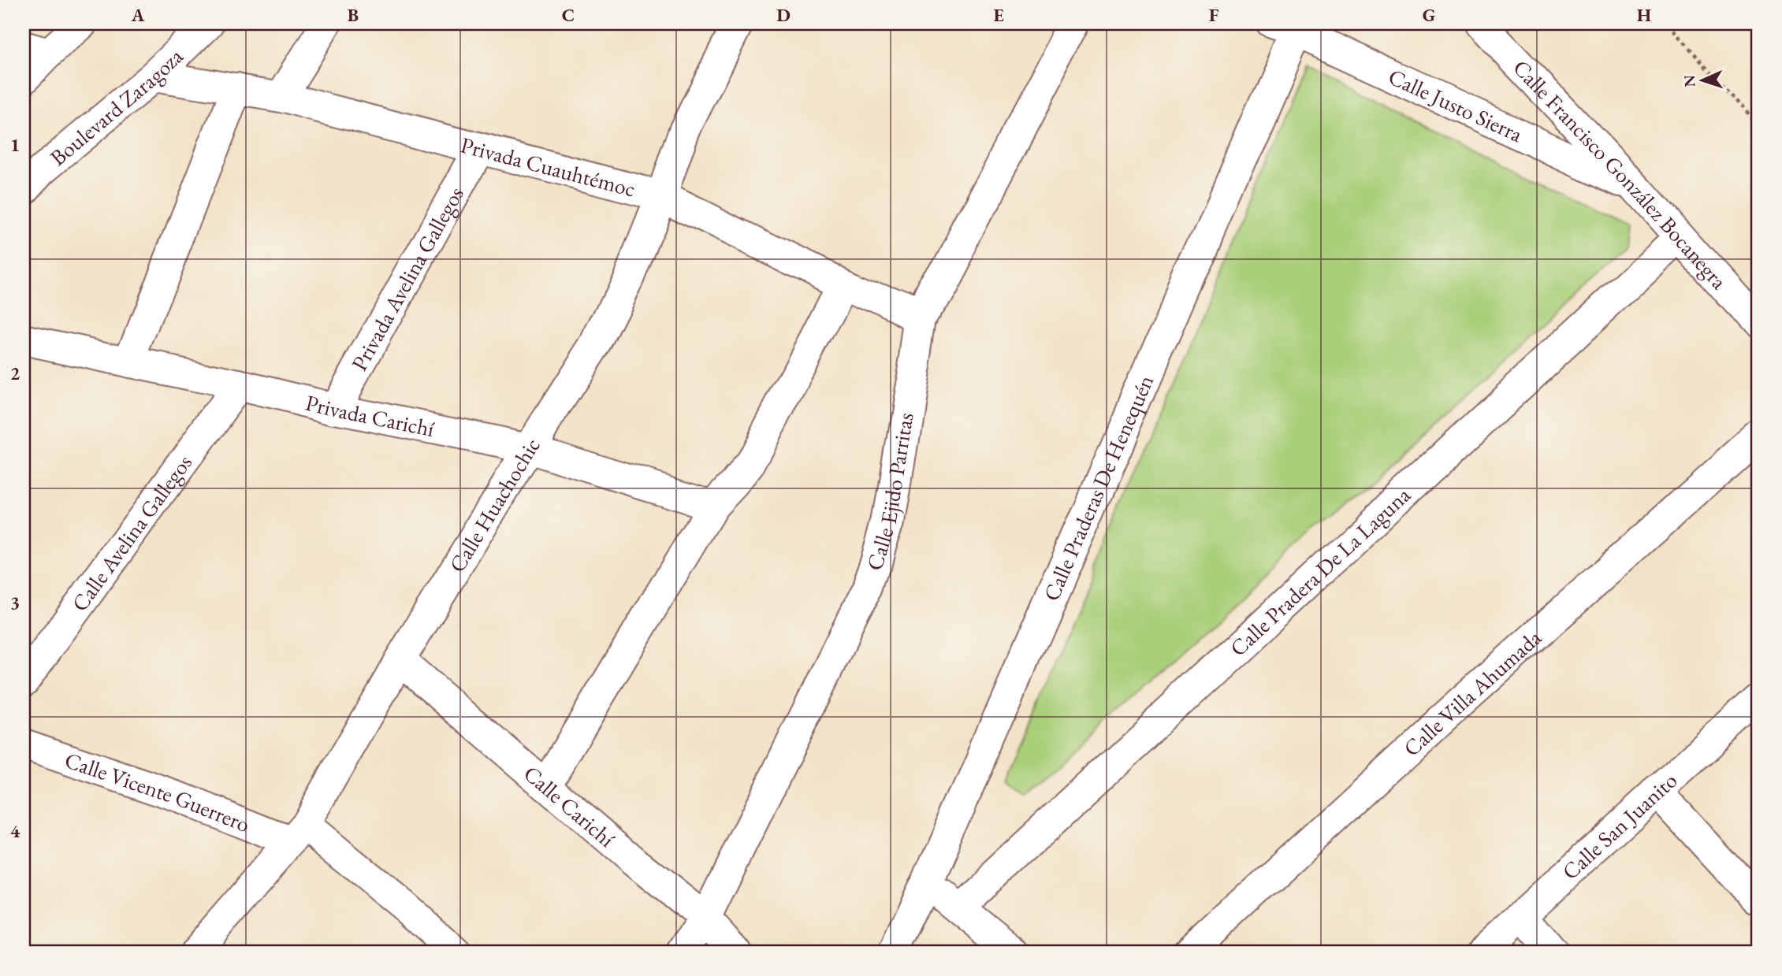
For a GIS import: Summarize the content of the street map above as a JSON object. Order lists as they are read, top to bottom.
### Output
{
  "streets": {
    "street": [
      "Calle Justo Sierra",
      "Boulevard Zaragoza",
      "Privada Cuauhtémoc",
      "Calle Francisco González Bocanegra",
      "Privada Avelina Gallegos",
      "Privada Carichí",
      "Calle Praderas De Henequén",
      "Calle Ejido Parritas",
      "Calle Huachochic",
      "Calle Avelina Gallegos",
      "Calle Pradera De La Laguna",
      "Calle Villa Ahumada",
      "Calle Vicente Guerrero",
      "Calle Carichí",
      "Calle San Juanito"
    ]
  },
  "crossings": [
    ["Calle Justo Sierra", "Calle Francisco González Bocanegra"],
    ["Calle Justo Sierra", "Calle Praderas De Henequén"],
    ["Boulevard Zaragoza", "Privada Cuauhtémoc"],
    ["Privada Cuauhtémoc", "Privada Avelina Gallegos"],
    ["Privada Cuauhtémoc", "Calle Ejido Parritas"],
    ["Privada Cuauhtémoc", "Calle Huachochic"],
    ["Calle Francisco González Bocanegra", "Calle Pradera De La Laguna"],
    ["Privada Avelina Gallegos", "Privada Carichí"],
    ["Privada Carichí", "Calle Huachochic"],
    ["Privada Carichí", "Calle Avelina Gallegos"],
    ["Calle Ejido Parritas", "Calle Carichí"],
    ["Calle Huachochic", "Calle Vicente Guerrero"],
    ["Calle Huachochic", "Calle Carichí"]
  ],
  "north": "left",
  "grid": {
    "columns": [
      "A",
      "B",
      "C",
      "D",
      "E",
      "F",
      "G",
      "H"
    ],
    "rows": [
      "1",
      "2",
      "3",
      "4"
    ]
  }
}
